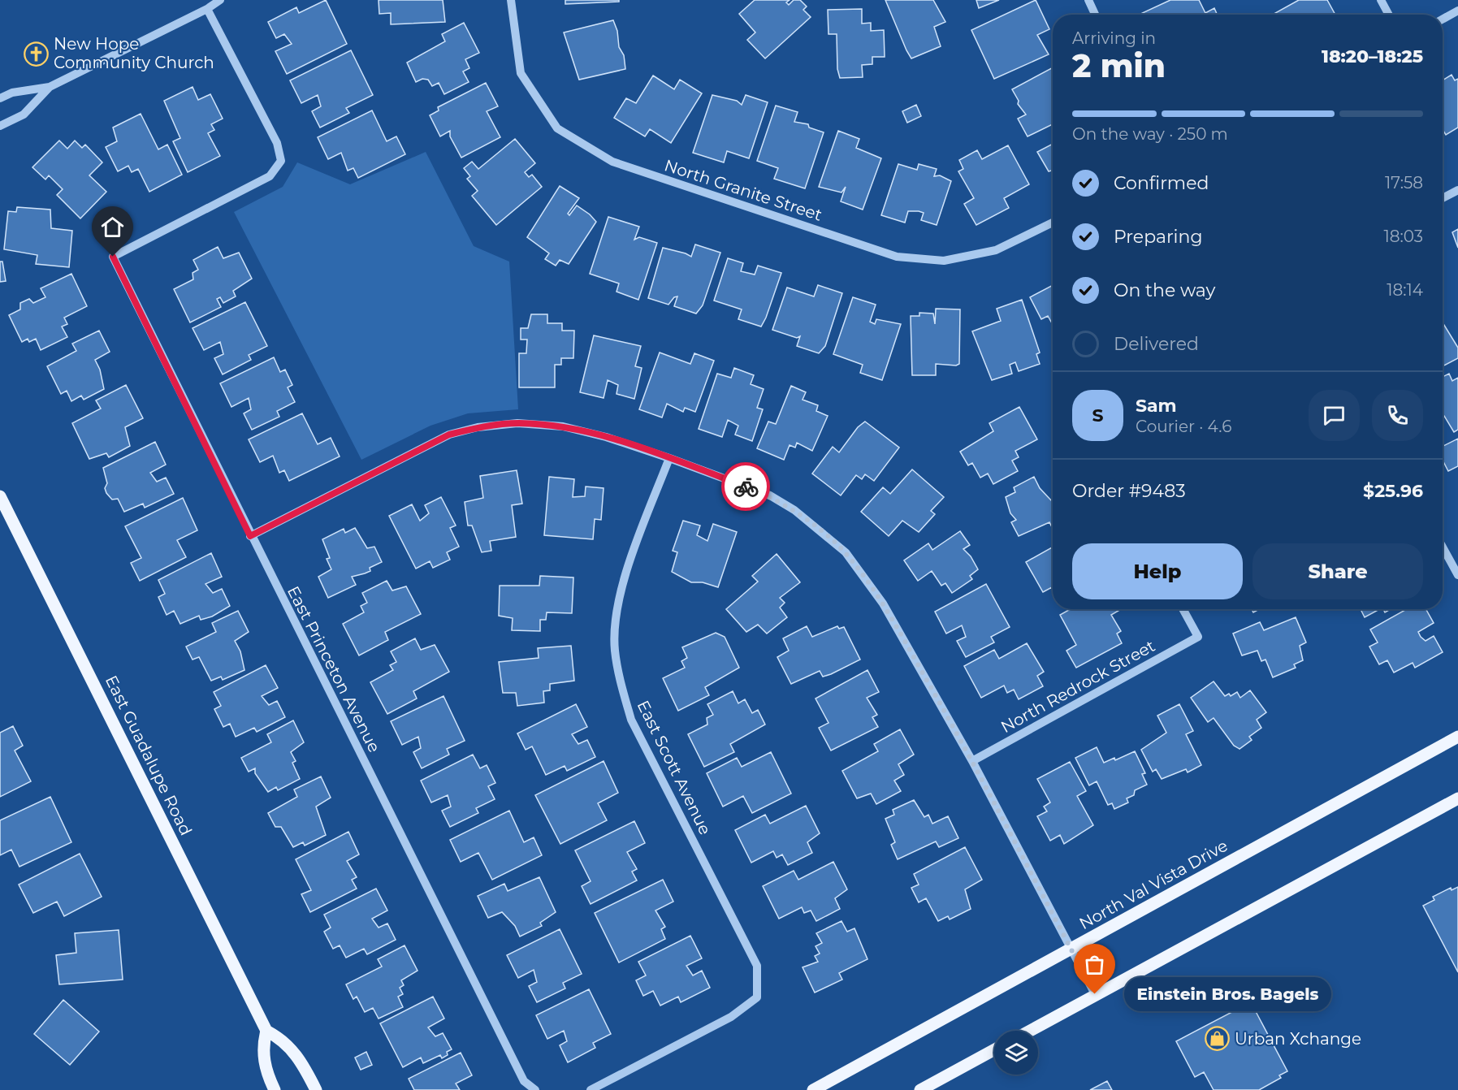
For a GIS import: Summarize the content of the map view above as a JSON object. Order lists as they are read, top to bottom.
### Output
{
  "streets": {
    "main road": ["East Guadalupe Road", "North Val Vista Drive"],
    "street": [
      "North Granite Street",
      "East Princeton Avenue",
      "North Redrock Street",
      "East Scott Avenue"
    ]
  },
  "places": {
    "church": ["New Hope Community Church"],
    "other": ["Einstein Bros. Bagels"],
    "shop": ["Urban Xchange"]
  },
  "page": {
    "heading": ["2 min", "Arriving in", "18:20–18:25"],
    "panel": [
      "Sam",
      "Courier · 4.6",
      "Order #9483",
      "$25.96"
    ],
    "bar": "On the way · 250 m",
    "list": [
      ["Confirmed", "17:58"],
      ["Preparing", "18:03"],
      ["On the way", "18:14"],
      "Delivered"
    ],
    "round": "S",
    "buttons": ["Help", "Share"],
    "bubble": "Einstein Bros. Bagels"
  }
}
